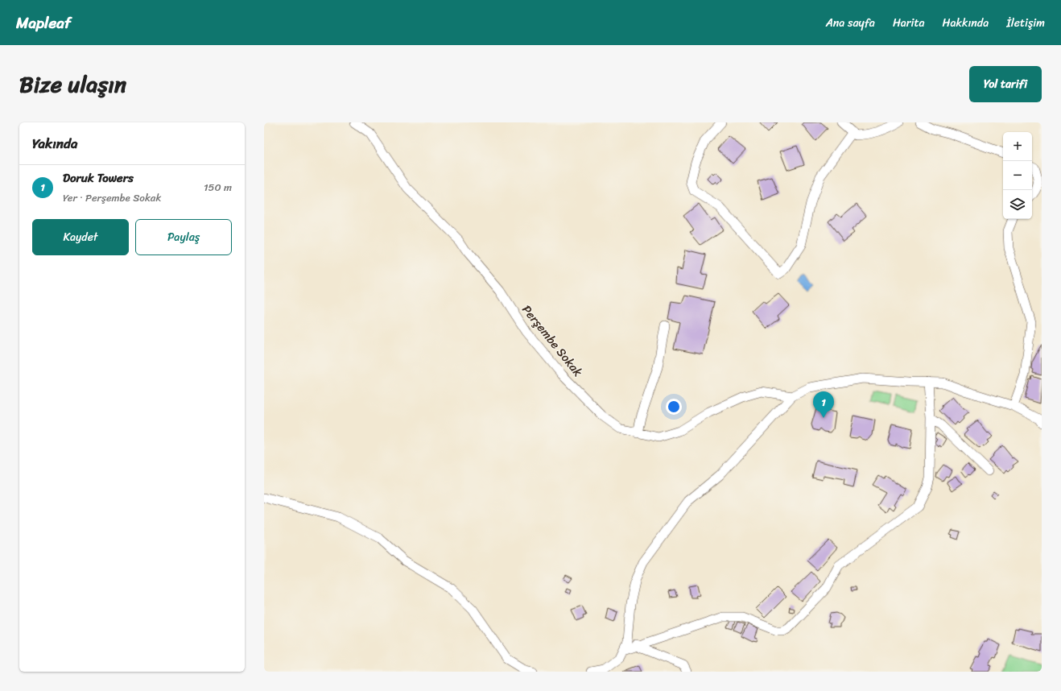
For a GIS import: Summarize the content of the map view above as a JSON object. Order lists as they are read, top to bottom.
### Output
{
  "streets": {
    "street": ["Perşembe Sokak"]
  },
  "page": {
    "header": "Mapleaf",
    "nav": [
      "Ana sayfa",
      "Harita",
      "Hakkında",
      "İletişim"
    ],
    "title": "Bize ulaşın",
    "buttons": [
      "Yol tarifi",
      ["Kaydet", "Paylaş"]
    ],
    "heading": "Yakında",
    "map_buttons": ["+", "−"],
    "list": [
      {
        "mark": "1",
        "name": "Doruk Towers",
        "note": "Yer · Perşembe Sokak",
        "value": "150 m"
      }
    ],
    "pins": "1"
  }
}
